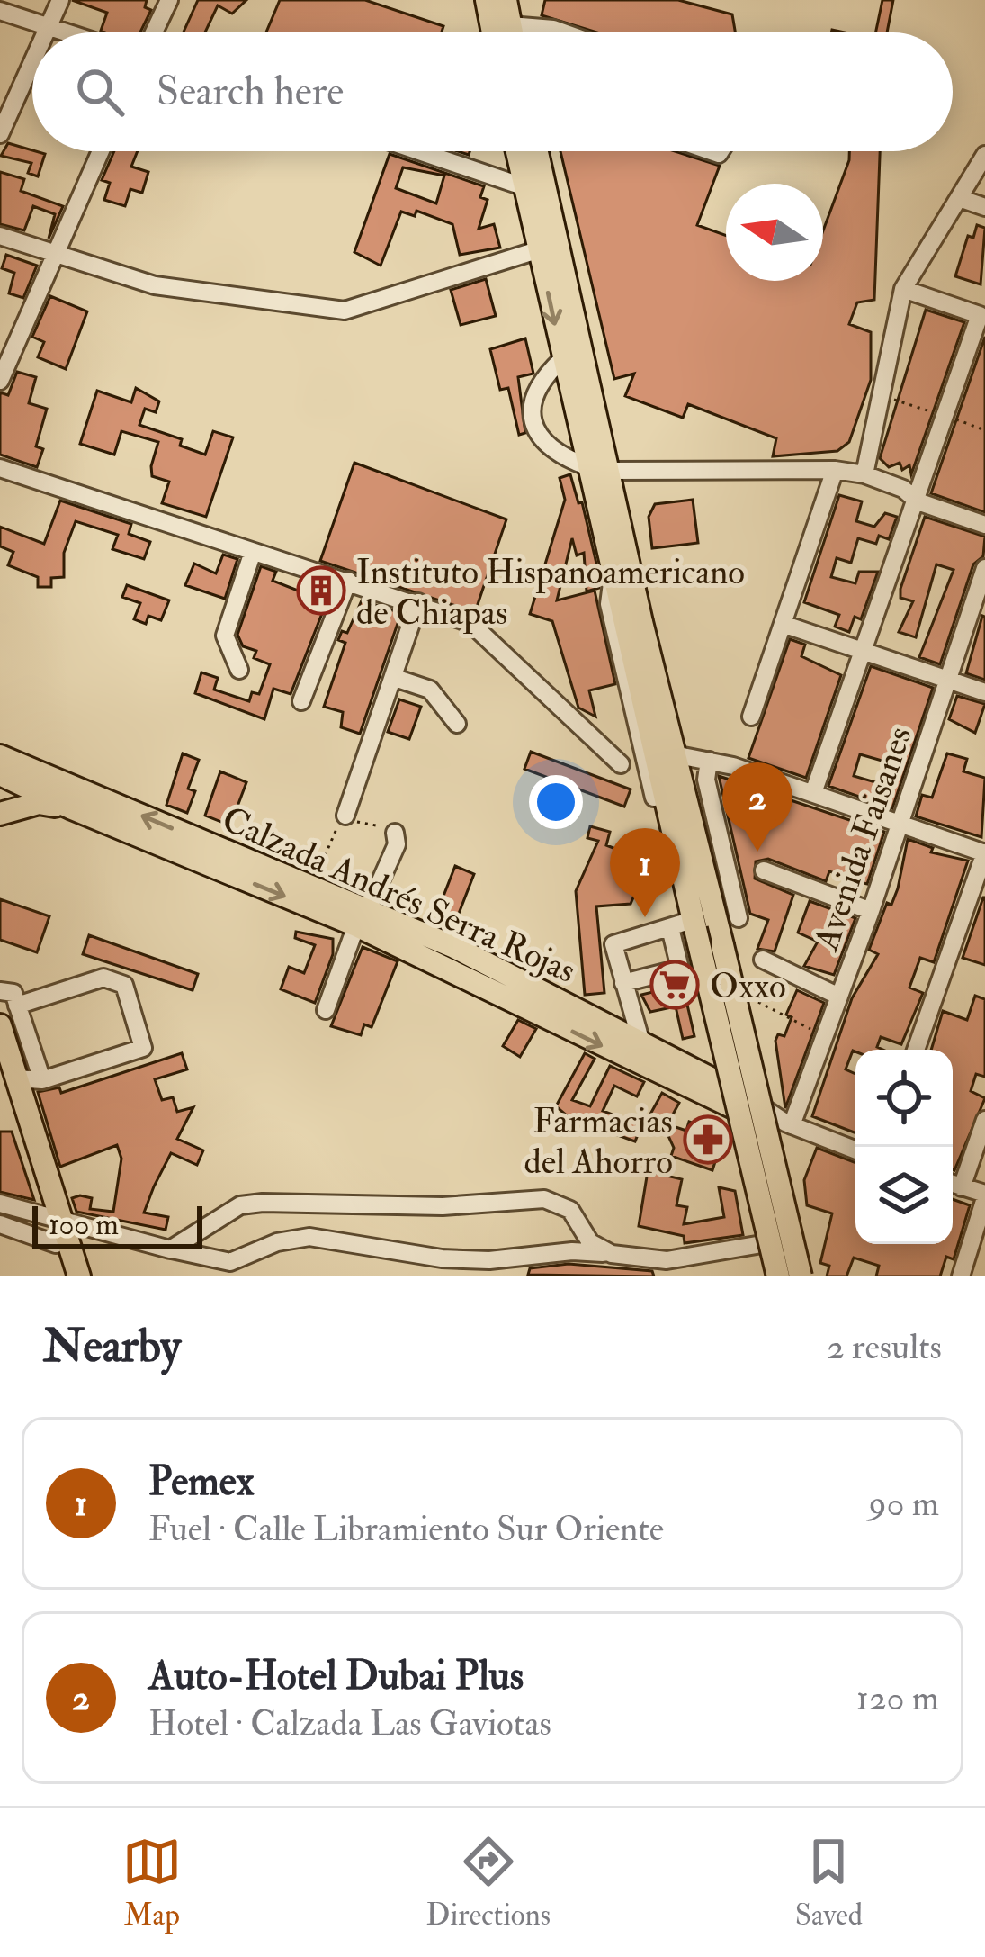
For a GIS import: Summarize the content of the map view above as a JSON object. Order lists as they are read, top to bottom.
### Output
{
  "streets": {
    "main road": ["Calzada Andrés Serra Rojas"],
    "street": ["Avenida Faisanes"]
  },
  "crossings": [
    ["Avenida Faisanes", "Calzada Andrés Serra Rojas"]
  ],
  "places": {
    "building": ["Instituto Hispanoamericano de Chiapas"],
    "supermarket": ["Oxxo"],
    "pharmacy": ["Farmacias del Ahorro"]
  },
  "scale_bar": "100 m",
  "north": "left",
  "page": {
    "search": "Search here",
    "pins": ["2", "1"],
    "scale": "100 m",
    "heading": ["Nearby", "2 results"],
    "list": [
      {
        "mark": "1",
        "name": "Pemex",
        "note": "Fuel · Calle Libramiento Sur Oriente",
        "value": "90 m"
      },
      {
        "mark": "2",
        "name": "Auto-Hotel Dubai Plus",
        "note": "Hotel · Calzada Las Gaviotas",
        "value": "120 m"
      }
    ],
    "nav": ["Map", "Directions", "Saved"]
  }
}
